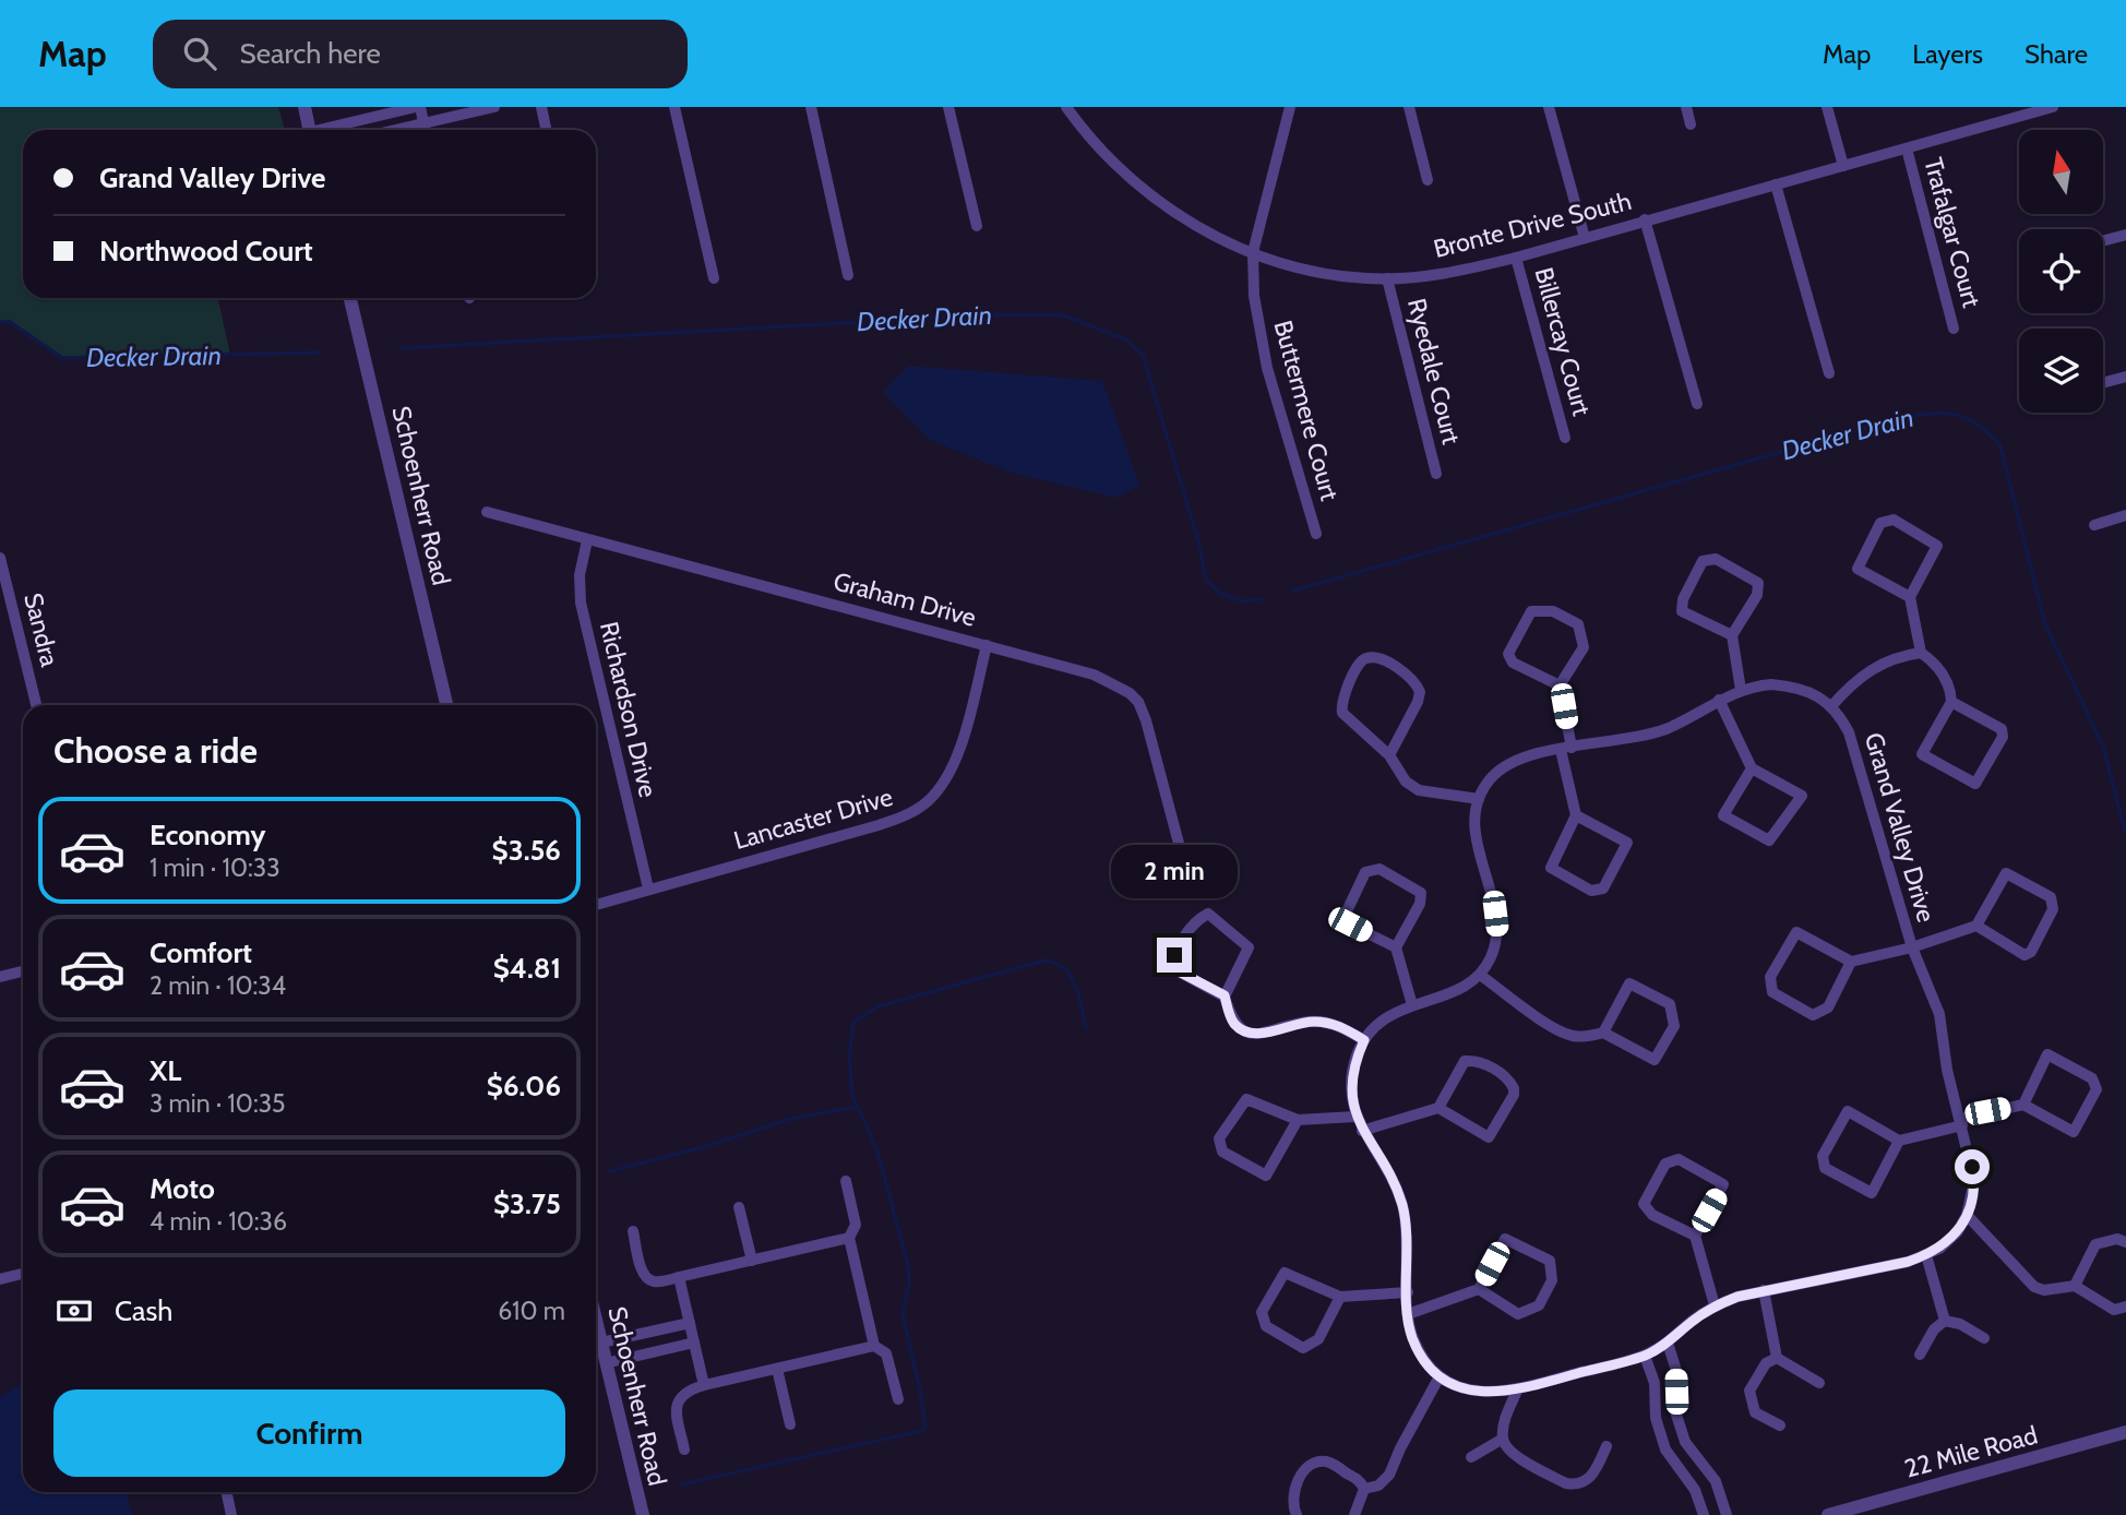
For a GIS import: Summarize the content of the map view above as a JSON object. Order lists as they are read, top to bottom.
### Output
{
  "streets": {
    "street": [
      "Bronte Drive South",
      "Trafalgar Court",
      "Billercay Court",
      "Ryedale Court",
      "Buttermere Court",
      "Schoenherr Road",
      "Graham Drive",
      "Sandra",
      "Richardson Drive",
      "Lancaster Drive",
      "Grand Valley Drive",
      "22 Mile Road"
    ]
  },
  "crossings": [
    ["Bronte Drive South", "Trafalgar Court"],
    ["Bronte Drive South", "Billercay Court"],
    ["Bronte Drive South", "Ryedale Court"],
    ["Bronte Drive South", "Buttermere Court"],
    ["Graham Drive", "Richardson Drive"],
    ["Graham Drive", "Lancaster Drive"],
    ["Richardson Drive", "Lancaster Drive"]
  ],
  "water": ["Decker Drain"],
  "north": "top",
  "page": {
    "header": "Map",
    "search": "Search here",
    "nav": ["Map", "Layers", "Share"],
    "banner": ["Grand Valley Drive", "Northwood Court"],
    "heading": "Choose a ride",
    "list": [
      {
        "name": "Economy",
        "note": "1 min · 10:33",
        "value": "$3.56"
      },
      {
        "name": "Comfort",
        "note": "2 min · 10:34",
        "value": "$4.81"
      },
      {
        "name": "XL",
        "note": "3 min · 10:35",
        "value": "$6.06"
      },
      {
        "name": "Moto",
        "note": "4 min · 10:36",
        "value": "$3.75"
      }
    ],
    "bubble": "2 min",
    "pay": ["Cash", "610 m"],
    "buttons": "Confirm"
  }
}
